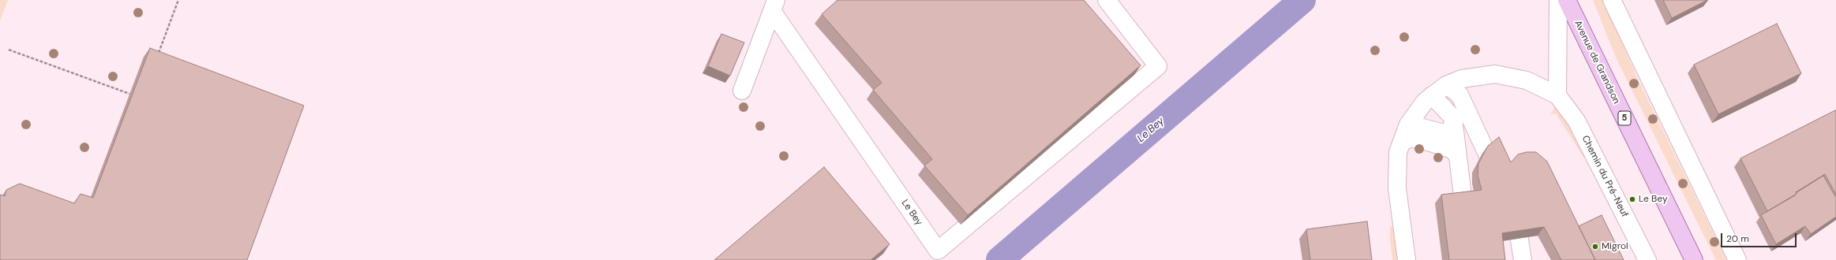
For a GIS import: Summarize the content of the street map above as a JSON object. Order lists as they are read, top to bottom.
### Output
{
  "streets": {
    "main road": ["Avenue de Grandson", "5"],
    "street": ["Chemin du Pré-Neuf", "Le Bey"]
  },
  "water": ["Le Bey"],
  "places": ["Le Bey", "Migrol"],
  "scale_bar": "20 m"
}
